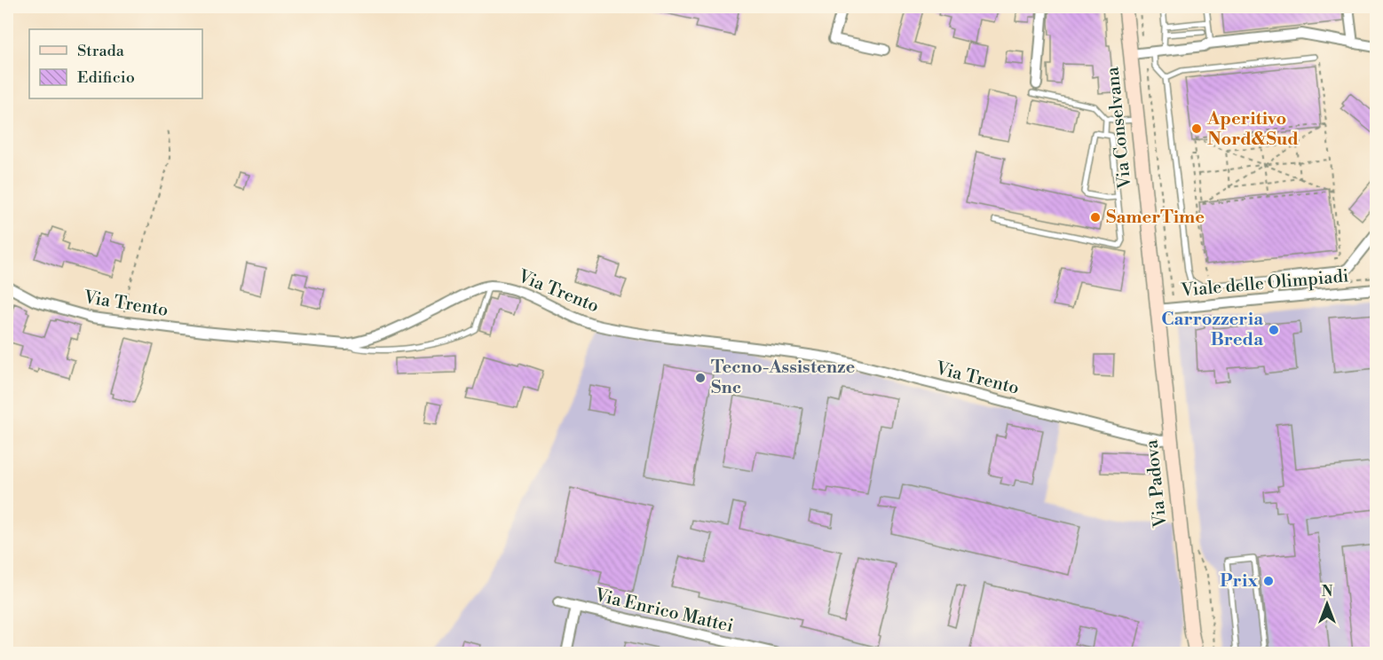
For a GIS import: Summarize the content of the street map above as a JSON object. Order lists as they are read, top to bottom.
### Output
{
  "streets": {
    "main road": ["Via Conselvana", "Via Padova"],
    "street": ["Viale delle Olimpiadi", "Via Trento", "Via Enrico Mattei"]
  },
  "crossings": [
    ["Via Conselvana", "Viale delle Olimpiadi"],
    ["Via Conselvana", "Via Padova"],
    ["Viale delle Olimpiadi", "Via Padova"],
    ["Via Trento", "Via Padova"]
  ],
  "places": [
    "Aperitivo Nord&Sud",
    "SamerTime",
    "Carrozzeria Breda",
    "Tecno-Assistenze Snc",
    "Prix"
  ],
  "legend": ["Strada", "Edificio"],
  "north": "top"
}
